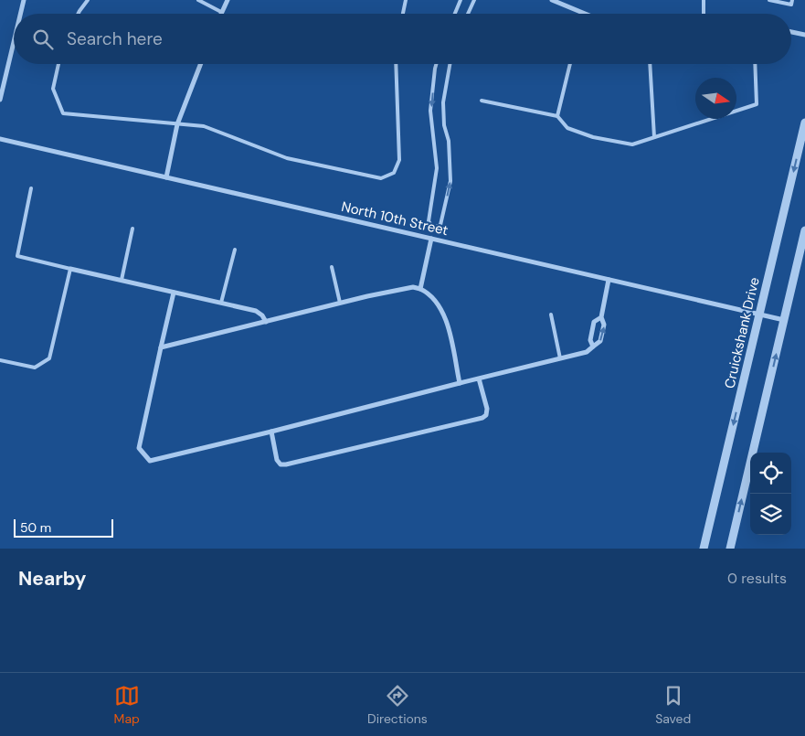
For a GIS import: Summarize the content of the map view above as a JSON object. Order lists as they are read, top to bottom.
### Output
{
  "streets": {
    "street": ["North 10th Street", "Cruickshank Drive"]
  },
  "crossings": [
    ["North 10th Street", "Cruickshank Drive"]
  ],
  "scale_bar": "50 m",
  "north": "right",
  "page": {
    "search": "Search here",
    "scale": "50 m",
    "heading": ["Nearby", "0 results"],
    "nav": ["Map", "Directions", "Saved"]
  }
}
